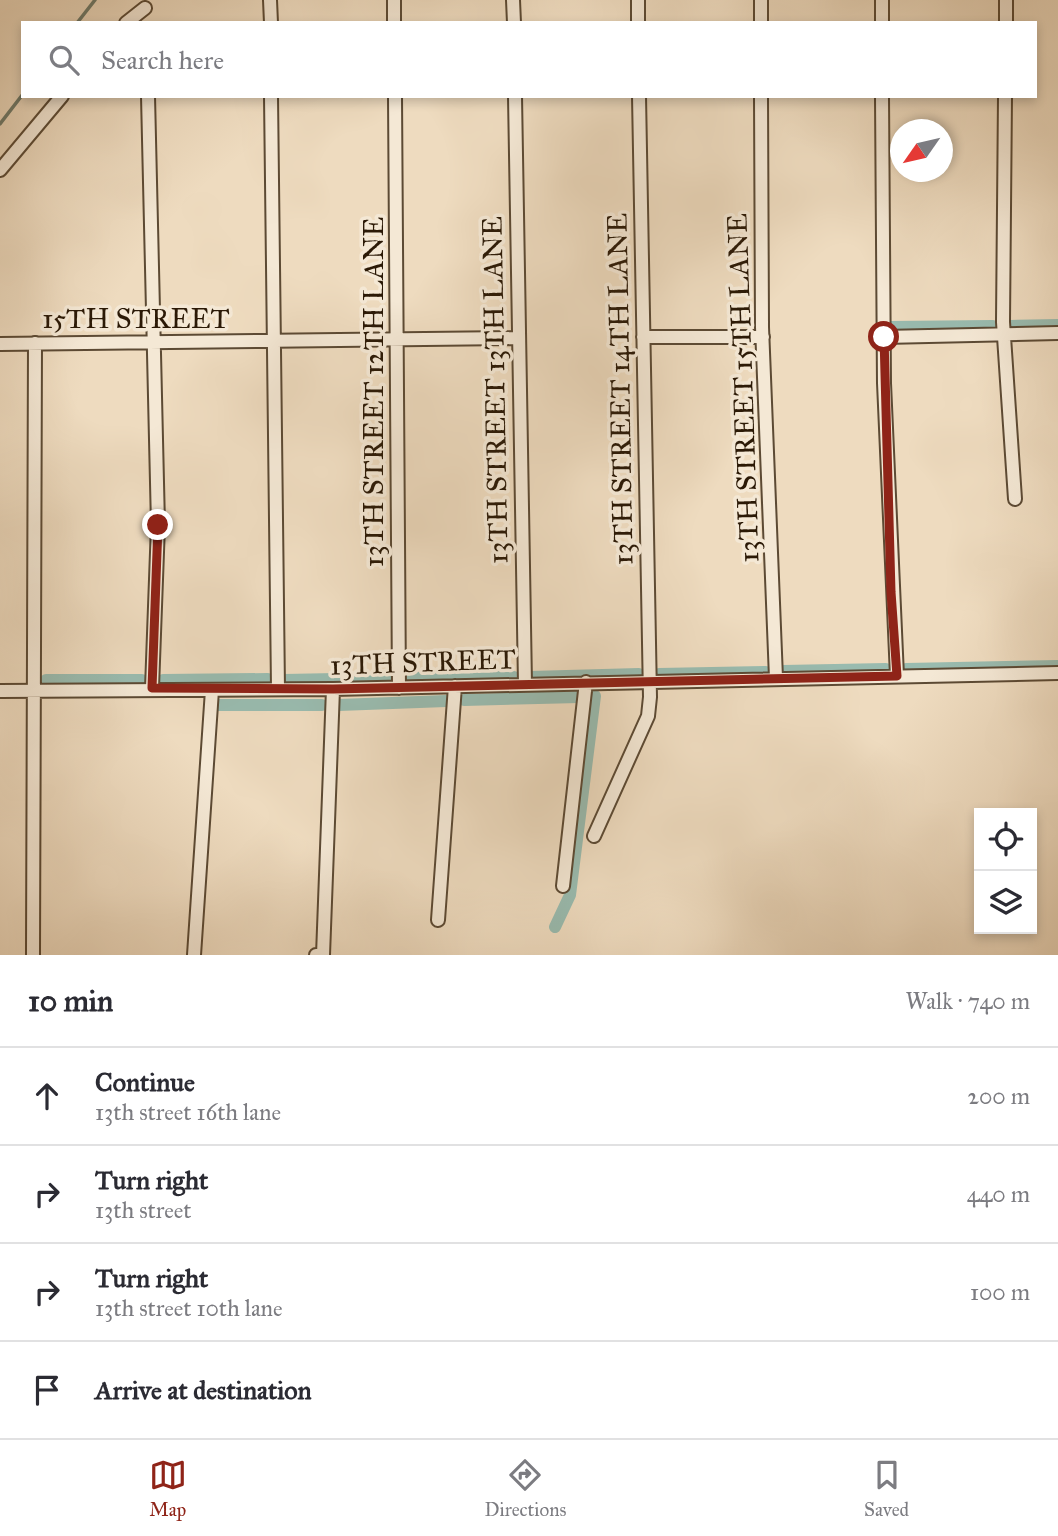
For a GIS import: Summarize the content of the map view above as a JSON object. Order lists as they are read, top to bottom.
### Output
{
  "streets": {
    "street": [
      "15TH STREET",
      "13TH STREET 15TH LANE",
      "13TH STREET 14TH LANE",
      "13TH STREET 13TH LANE",
      "13TH STREET 12TH LANE",
      "13TH STREET"
    ]
  },
  "crossings": [
    ["15TH STREET", "13TH STREET 13TH LANE"],
    ["15TH STREET", "13TH STREET 12TH LANE"],
    ["13TH STREET 15TH LANE", "13TH STREET"],
    ["13TH STREET 14TH LANE", "13TH STREET"],
    ["13TH STREET 13TH LANE", "13TH STREET"],
    ["13TH STREET 12TH LANE", "13TH STREET"]
  ],
  "north": "bottom left",
  "page": {
    "search": "Search here",
    "heading": ["10 min", "Walk · 740 m"],
    "list": [
      ["Continue", "13th street 16th lane", "200 m"],
      ["Turn right", "13th street", "440 m"],
      ["Turn right", "13th street 10th lane", "100 m"],
      "Arrive at destination"
    ],
    "nav": ["Map", "Directions", "Saved"]
  }
}
